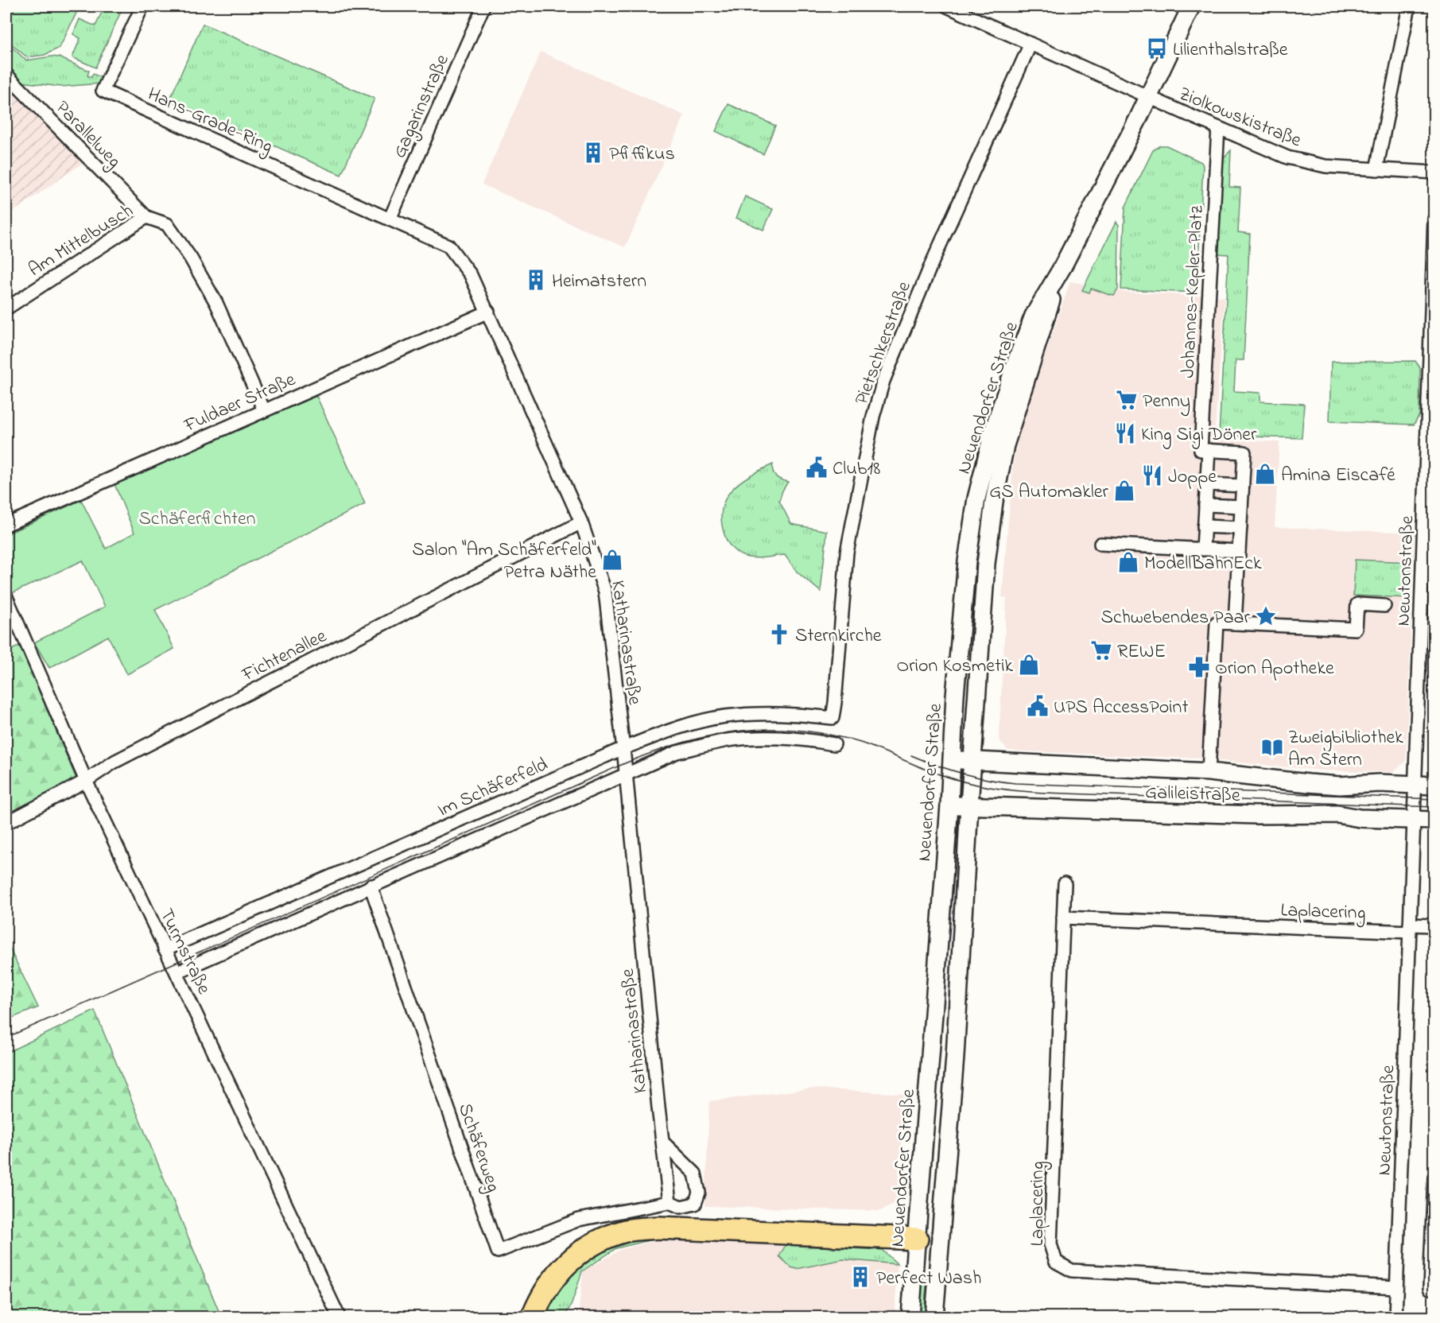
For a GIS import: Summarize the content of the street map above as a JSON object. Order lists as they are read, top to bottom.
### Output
{
  "streets": {
    "street": [
      "Gagarinstraße",
      "Ziolkowskistraße",
      "Hans-Grade-Ring",
      "Parallelweg",
      "Am Mittelbusch",
      "Johannes-Kepler-Platz",
      "Pietschkerstraße",
      "Neuendorfer Straße",
      "Fuldaer Straße",
      "Newtonstraße",
      "Katharinastraße",
      "Fichtenallee",
      "Im Schäferfeld",
      "Galileistraße",
      "Laplacering",
      "Turmstraße",
      "Schäferweg"
    ]
  },
  "crossings": [
    ["Gagarinstraße", "Hans-Grade-Ring"],
    ["Gagarinstraße", "Katharinastraße"],
    ["Ziolkowskistraße", "Johannes-Kepler-Platz"],
    ["Ziolkowskistraße", "Neuendorfer Straße"],
    ["Hans-Grade-Ring", "Katharinastraße"],
    ["Parallelweg", "Am Mittelbusch"],
    ["Am Mittelbusch", "Fuldaer Straße"],
    ["Pietschkerstraße", "Im Schäferfeld"],
    ["Neuendorfer Straße", "Galileistraße"],
    ["Fuldaer Straße", "Katharinastraße"],
    ["Newtonstraße", "Galileistraße"],
    ["Newtonstraße", "Laplacering"],
    ["Katharinastraße", "Fichtenallee"],
    ["Katharinastraße", "Im Schäferfeld"],
    ["Katharinastraße", "Schäferweg"],
    ["Fichtenallee", "Turmstraße"],
    ["Im Schäferfeld", "Turmstraße"]
  ],
  "parks": ["Schäferfichten"],
  "places": {
    "bus stop": ["Lilienthalstraße"],
    "building": ["Pfiffikus", "Heimatstern", "Perfect Wash"],
    "supermarket": ["Penny", "REWE"],
    "restaurant": ["King Sigi Döner", "Joppe"],
    "public building": ["Club18", "UPS AccessPoint"],
    "shop": [
      "Amina Eiscafé",
      "GS Automakler",
      "Salon \"Am Schäferfeld\" Petra Näthe",
      "ModellBahnEck",
      "Orion Kosmetik"
    ],
    "place": ["Schwebendes Paar"],
    "church": ["Sternkirche"],
    "pharmacy": ["Orion Apotheke"],
    "library": ["Zweigbibliothek Am Stern"]
  }
}
